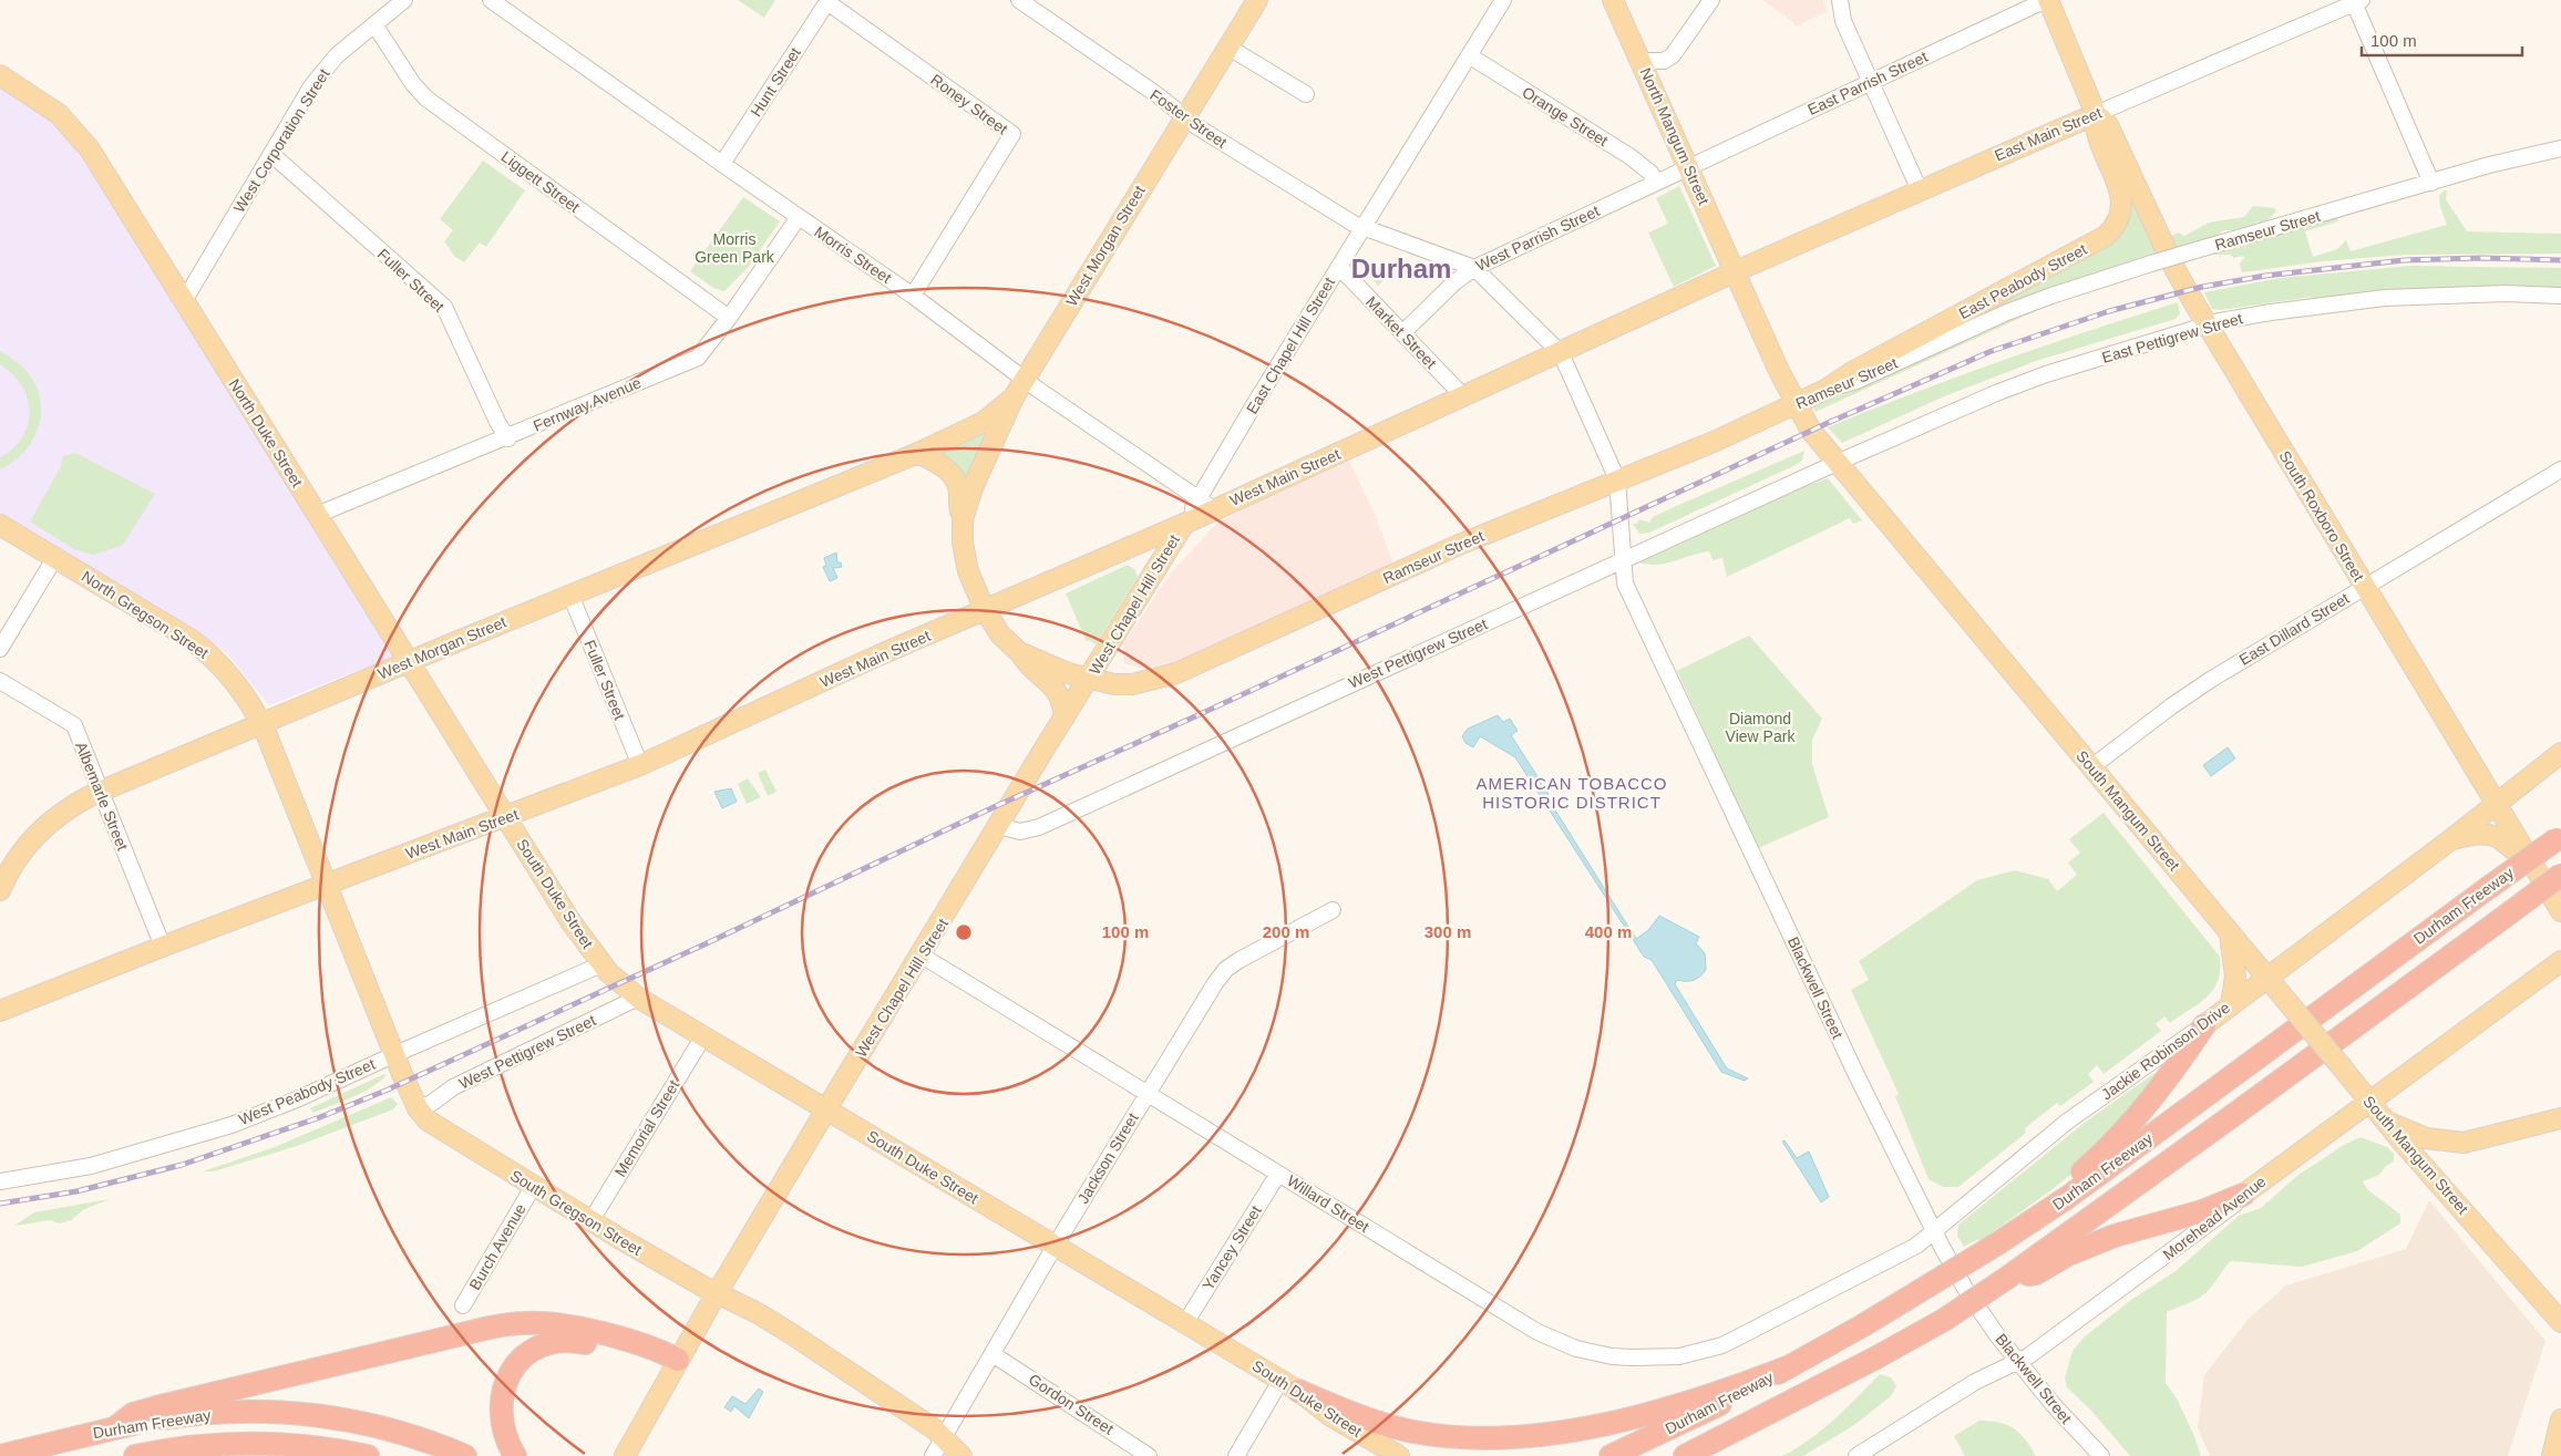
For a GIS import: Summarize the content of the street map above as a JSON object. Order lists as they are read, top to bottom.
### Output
{
  "streets": {
    "highway": ["Durham Freeway"],
    "main road": [
      "East Main Street",
      "North Mangum Street",
      "Ramseur Street",
      "West Morgan Street",
      "East Peabody Street",
      "North Duke Street",
      "West Main Street",
      "South Roxboro Street",
      "West Chapel Hill Street",
      "North Gregson Street",
      "South Mangum Street",
      "South Duke Street",
      "Jackie Robinson Drive",
      "South Gregson Street",
      "Morehead Avenue"
    ],
    "street": [
      "Hunt Street",
      "East Parrish Street",
      "Roney Street",
      "Orange Street",
      "Foster Street",
      "West Corporation Street",
      "Liggett Street",
      "West Parrish Street",
      "Morris Street",
      "Fuller Street",
      "Market Street",
      "East Pettigrew Street",
      "East Chapel Hill Street",
      "Fernway Avenue",
      "East Dillard Street",
      "West Pettigrew Street",
      "Albemarle Street",
      "Blackwell Street",
      "West Peabody Street",
      "Memorial Street",
      "Jackson Street",
      "Willard Street",
      "Burch Avenue",
      "Yancey Street",
      "Gordon Street"
    ]
  },
  "crossings": [
    ["Hunt Street", "Roney Street"],
    ["Hunt Street", "Morris Street"],
    ["East Parrish Street", "North Mangum Street"],
    ["East Parrish Street", "West Parrish Street"],
    ["Roney Street", "Morris Street"],
    ["Orange Street", "West Parrish Street"],
    ["Orange Street", "East Chapel Hill Street"],
    ["Foster Street", "West Parrish Street"],
    ["Foster Street", "West Morgan Street"],
    ["Foster Street", "East Chapel Hill Street"],
    ["East Main Street", "North Mangum Street"],
    ["East Main Street", "East Peabody Street"],
    ["East Main Street", "West Main Street"],
    ["East Main Street", "South Roxboro Street"],
    ["East Main Street", "South Mangum Street"],
    ["North Mangum Street", "West Parrish Street"],
    ["North Mangum Street", "West Main Street"],
    ["North Mangum Street", "South Mangum Street"],
    ["West Corporation Street", "Liggett Street"],
    ["West Corporation Street", "Fuller Street"],
    ["West Corporation Street", "North Duke Street"],
    ["Liggett Street", "Fernway Avenue"],
    ["Ramseur Street", "East Peabody Street"],
    ["Ramseur Street", "West Chapel Hill Street"],
    ["Ramseur Street", "South Mangum Street"],
    ["Ramseur Street", "Blackwell Street"],
    ["West Parrish Street", "Market Street"],
    ["West Morgan Street", "Morris Street"],
    ["West Morgan Street", "Fuller Street"],
    ["West Morgan Street", "North Duke Street"],
    ["West Morgan Street", "North Gregson Street"],
    ["West Morgan Street", "Albemarle Street"],
    ["Morris Street", "East Chapel Hill Street"],
    ["Morris Street", "Fernway Avenue"],
    ["Morris Street", "West Main Street"],
    ["Fuller Street", "Fernway Avenue"],
    ["Fuller Street", "West Main Street"],
    ["East Peabody Street", "South Roxboro Street"],
    ["Market Street", "East Chapel Hill Street"],
    ["Market Street", "West Main Street"],
    ["East Pettigrew Street", "South Roxboro Street"],
    ["East Pettigrew Street", "West Pettigrew Street"],
    ["East Pettigrew Street", "South Mangum Street"],
    ["East Chapel Hill Street", "West Main Street"],
    ["Fernway Avenue", "North Duke Street"],
    ["North Duke Street", "West Main Street"],
    ["North Duke Street", "South Duke Street"],
    ["West Main Street", "West Chapel Hill Street"],
    ["West Main Street", "North Gregson Street"],
    ["West Main Street", "Albemarle Street"],
    ["West Main Street", "South Mangum Street"],
    ["West Main Street", "South Duke Street"],
    ["West Main Street", "South Gregson Street"],
    ["South Roxboro Street", "East Dillard Street"],
    ["South Roxboro Street", "Jackie Robinson Drive"],
    ["West Chapel Hill Street", "West Pettigrew Street"],
    ["West Chapel Hill Street", "South Duke Street"],
    ["West Chapel Hill Street", "Willard Street"],
    ["West Chapel Hill Street", "South Gregson Street"],
    ["North Gregson Street", "South Gregson Street"],
    ["East Dillard Street", "South Mangum Street"],
    ["West Pettigrew Street", "South Mangum Street"],
    ["West Pettigrew Street", "South Duke Street"],
    ["West Pettigrew Street", "Blackwell Street"],
    ["West Pettigrew Street", "South Gregson Street"],
    ["South Mangum Street", "Jackie Robinson Drive"],
    ["South Mangum Street", "Morehead Avenue"],
    ["South Duke Street", "West Peabody Street"],
    ["South Duke Street", "Memorial Street"],
    ["South Duke Street", "Jackson Street"],
    ["South Duke Street", "Yancey Street"],
    ["Blackwell Street", "Jackie Robinson Drive"],
    ["Blackwell Street", "Morehead Avenue"],
    ["Jackie Robinson Drive", "Willard Street"],
    ["West Peabody Street", "South Gregson Street"],
    ["Memorial Street", "South Gregson Street"],
    ["Jackson Street", "Willard Street"],
    ["Jackson Street", "South Gregson Street"],
    ["Jackson Street", "Gordon Street"],
    ["Willard Street", "Yancey Street"],
    ["South Gregson Street", "Burch Avenue"]
  ],
  "districts": ["Durham", "AMERICAN TOBACCO HISTORIC DISTRICT"],
  "parks": ["Morris Green Park", "Diamond View Park"],
  "scale_bar": "100 m",
  "rings": [
    "100 m",
    "200 m",
    "300 m",
    "400 m"
  ]
}
